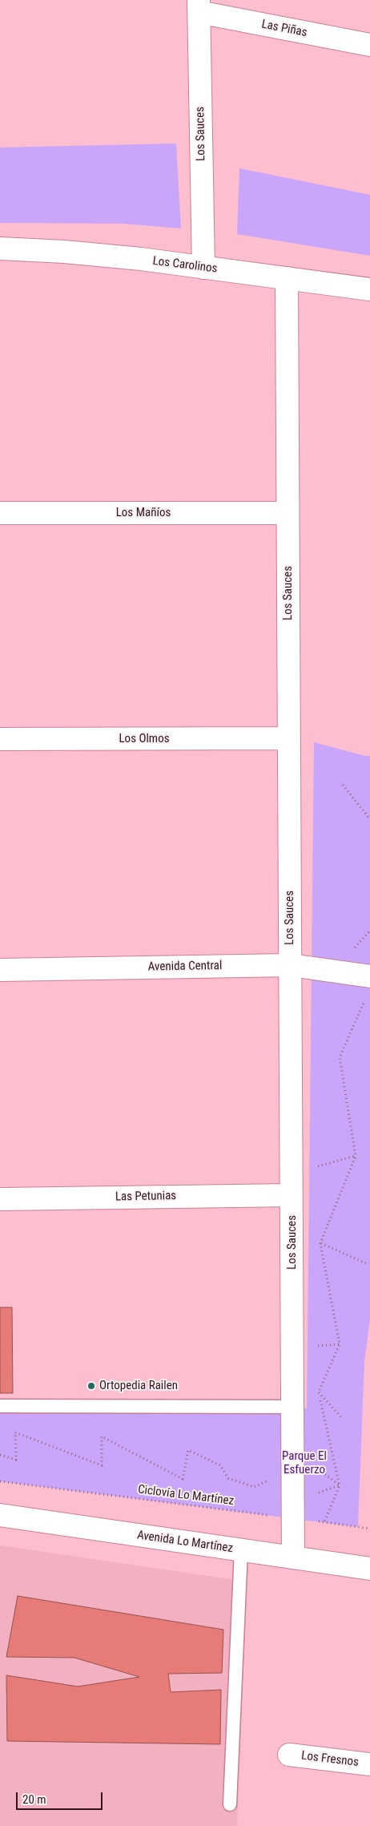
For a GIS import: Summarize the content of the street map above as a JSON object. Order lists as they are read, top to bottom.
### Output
{
  "streets": {
    "street": [
      "Las Piñas",
      "Los Sauces",
      "Los Carolinos",
      "Los Mañíos",
      "Los Olmos",
      "Avenida Central",
      "Las Petunias",
      "Avenida Lo Martínez",
      "Los Fresnos"
    ],
    "path": ["Ciclovía Lo Martínez"]
  },
  "crossings": [
    ["Las Piñas", "Los Sauces"],
    ["Los Sauces", "Los Carolinos"],
    ["Los Sauces", "Los Mañíos"],
    ["Los Sauces", "Los Olmos"],
    ["Los Sauces", "Avenida Central"],
    ["Los Sauces", "Las Petunias"],
    ["Los Sauces", "Ciclovía Lo Martínez"],
    ["Los Sauces", "Avenida Lo Martínez"]
  ],
  "parks": ["Parque El Esfuerzo"],
  "places": ["Ortopedia Railen"],
  "scale_bar": "20 m"
}
